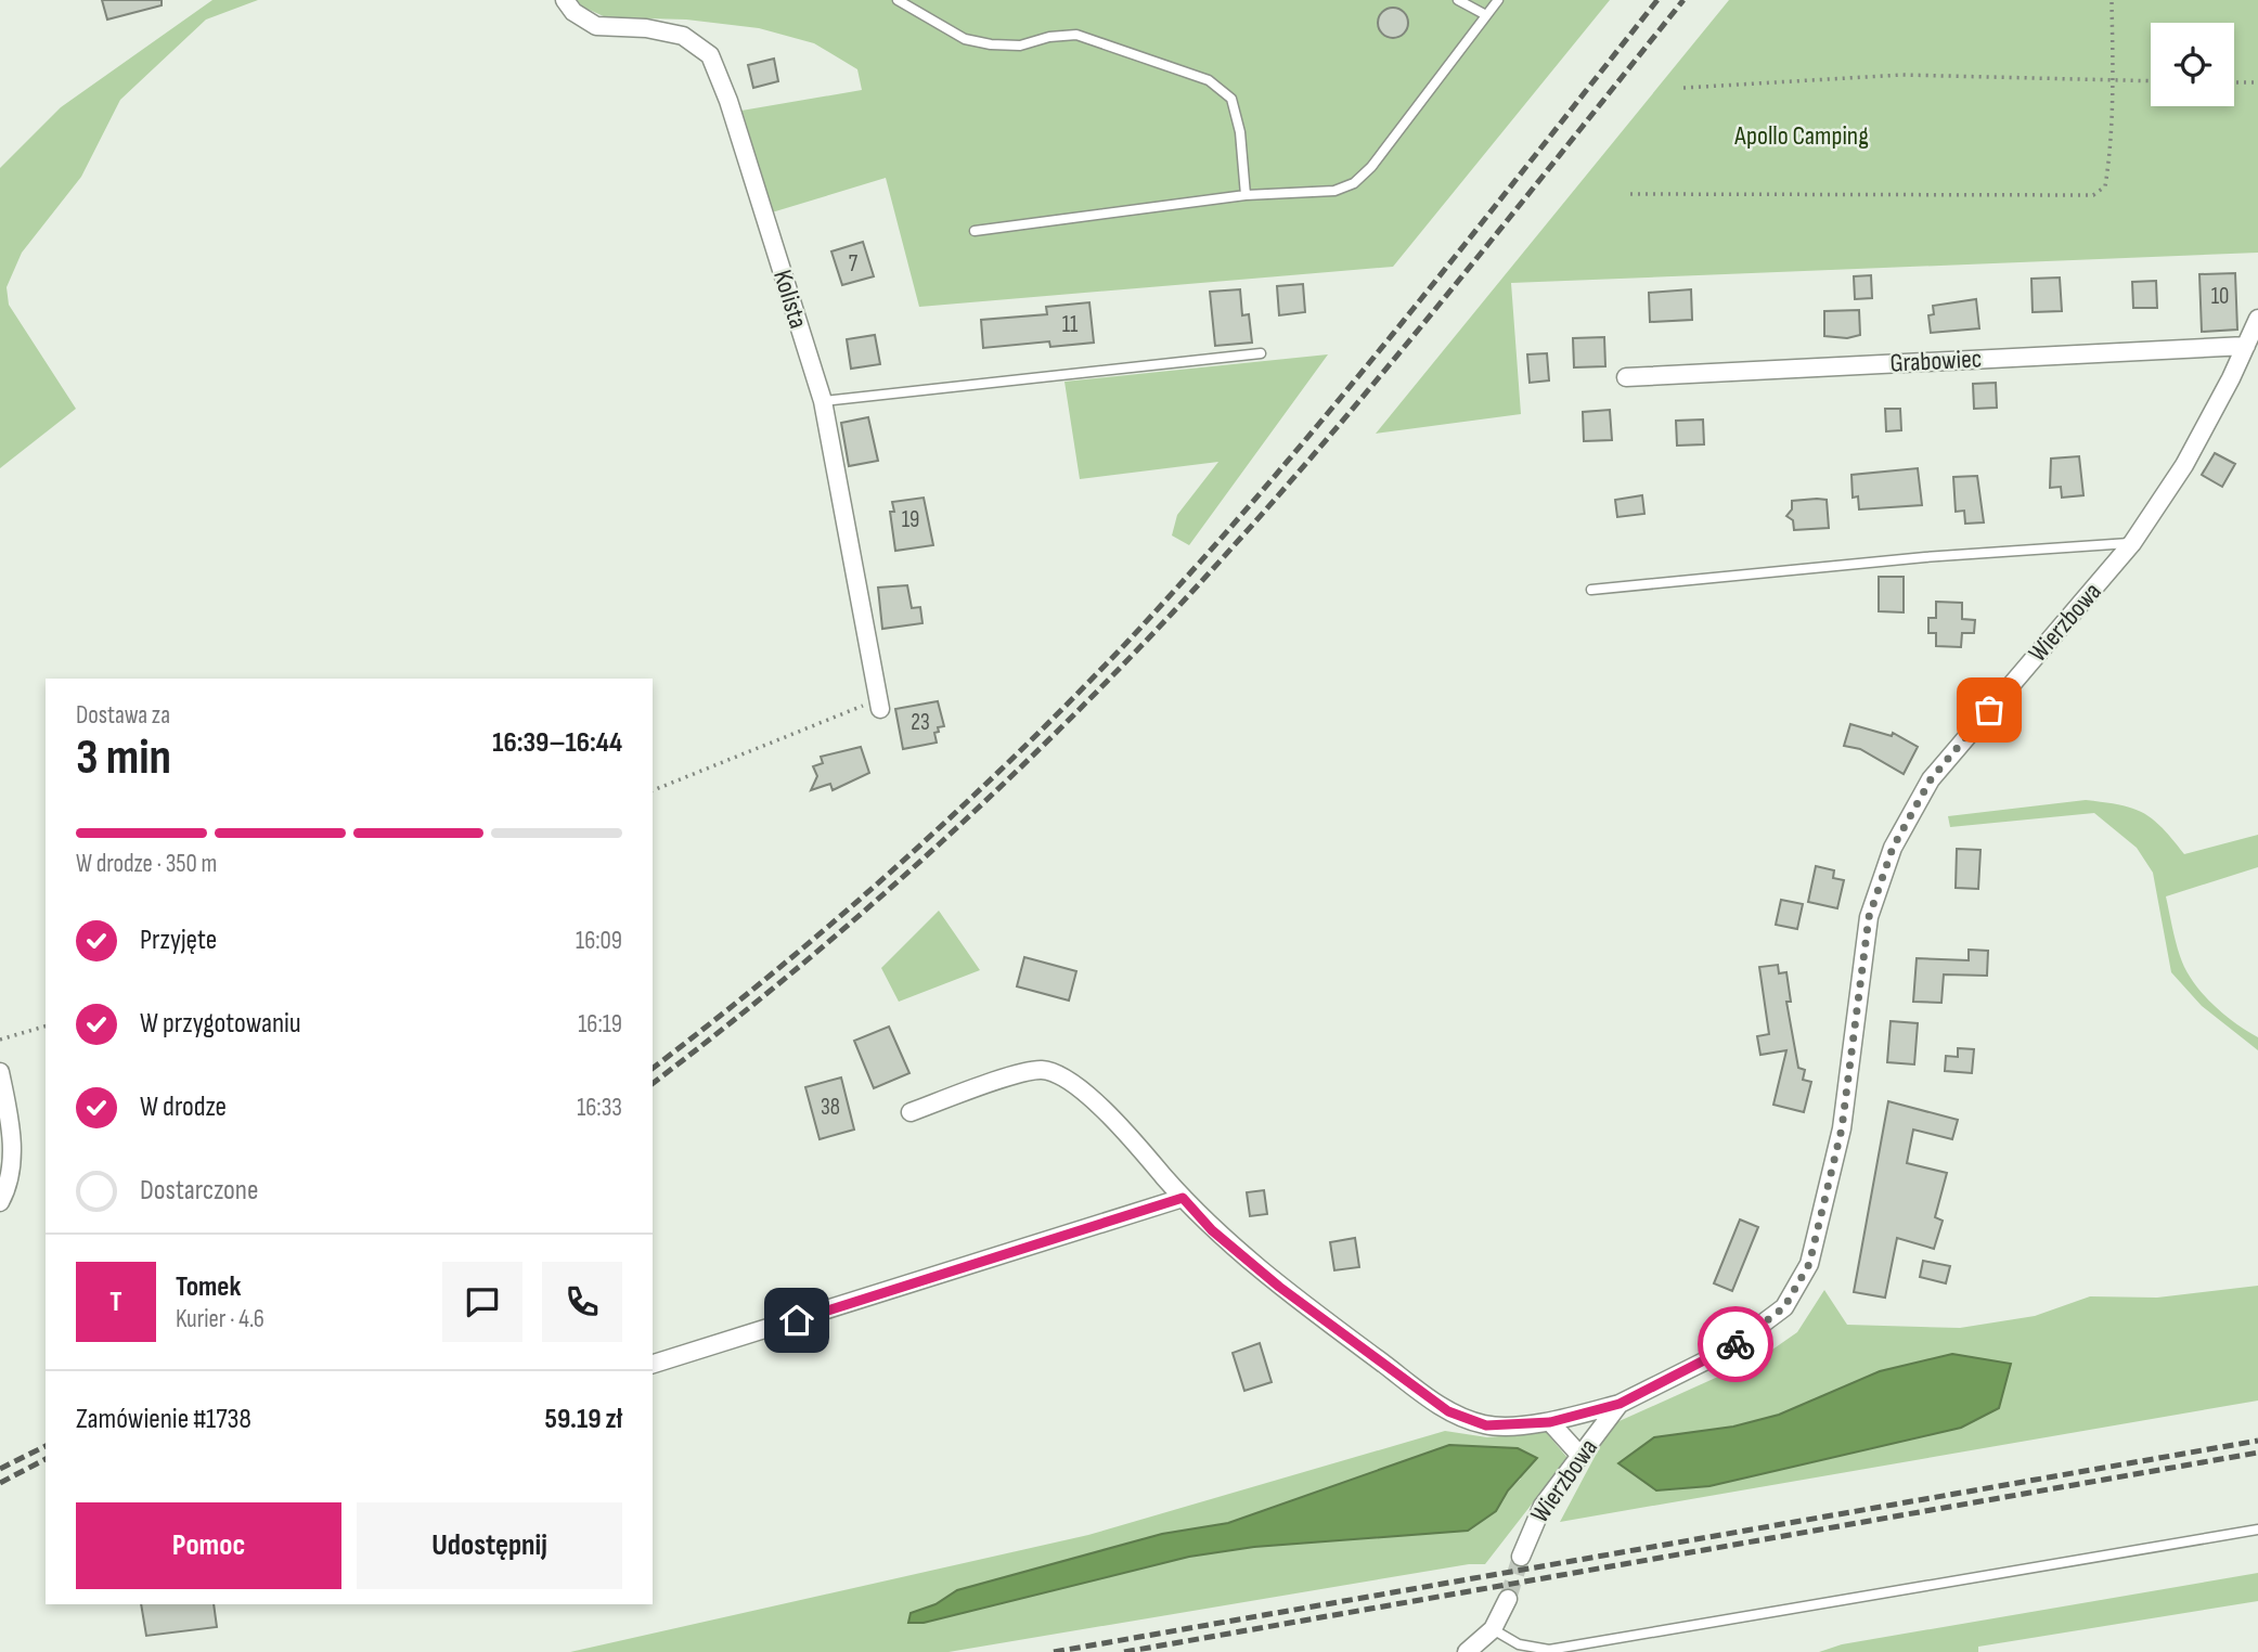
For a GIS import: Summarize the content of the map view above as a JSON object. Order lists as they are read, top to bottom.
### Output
{
  "streets": {
    "street": ["Kolista", "Grabowiec", "Wierzbowa"]
  },
  "crossings": [
    ["Grabowiec", "Wierzbowa"]
  ],
  "parks": ["Apollo Camping"],
  "house_numbers": [
    "7",
    "10",
    "11",
    "19",
    "23",
    "38"
  ],
  "page": {
    "heading": ["3 min", "Dostawa za", "16:39–16:44"],
    "panel": [
      "Tomek",
      "Kurier · 4.6",
      "Zamówienie #1738",
      "59.19 zł"
    ],
    "bar": "W drodze · 350 m",
    "list": [
      ["Przyjęte", "16:09"],
      ["W przygotowaniu", "16:19"],
      ["W drodze", "16:33"],
      "Dostarczone"
    ],
    "round": "T",
    "buttons": ["Pomoc", "Udostępnij"]
  }
}
